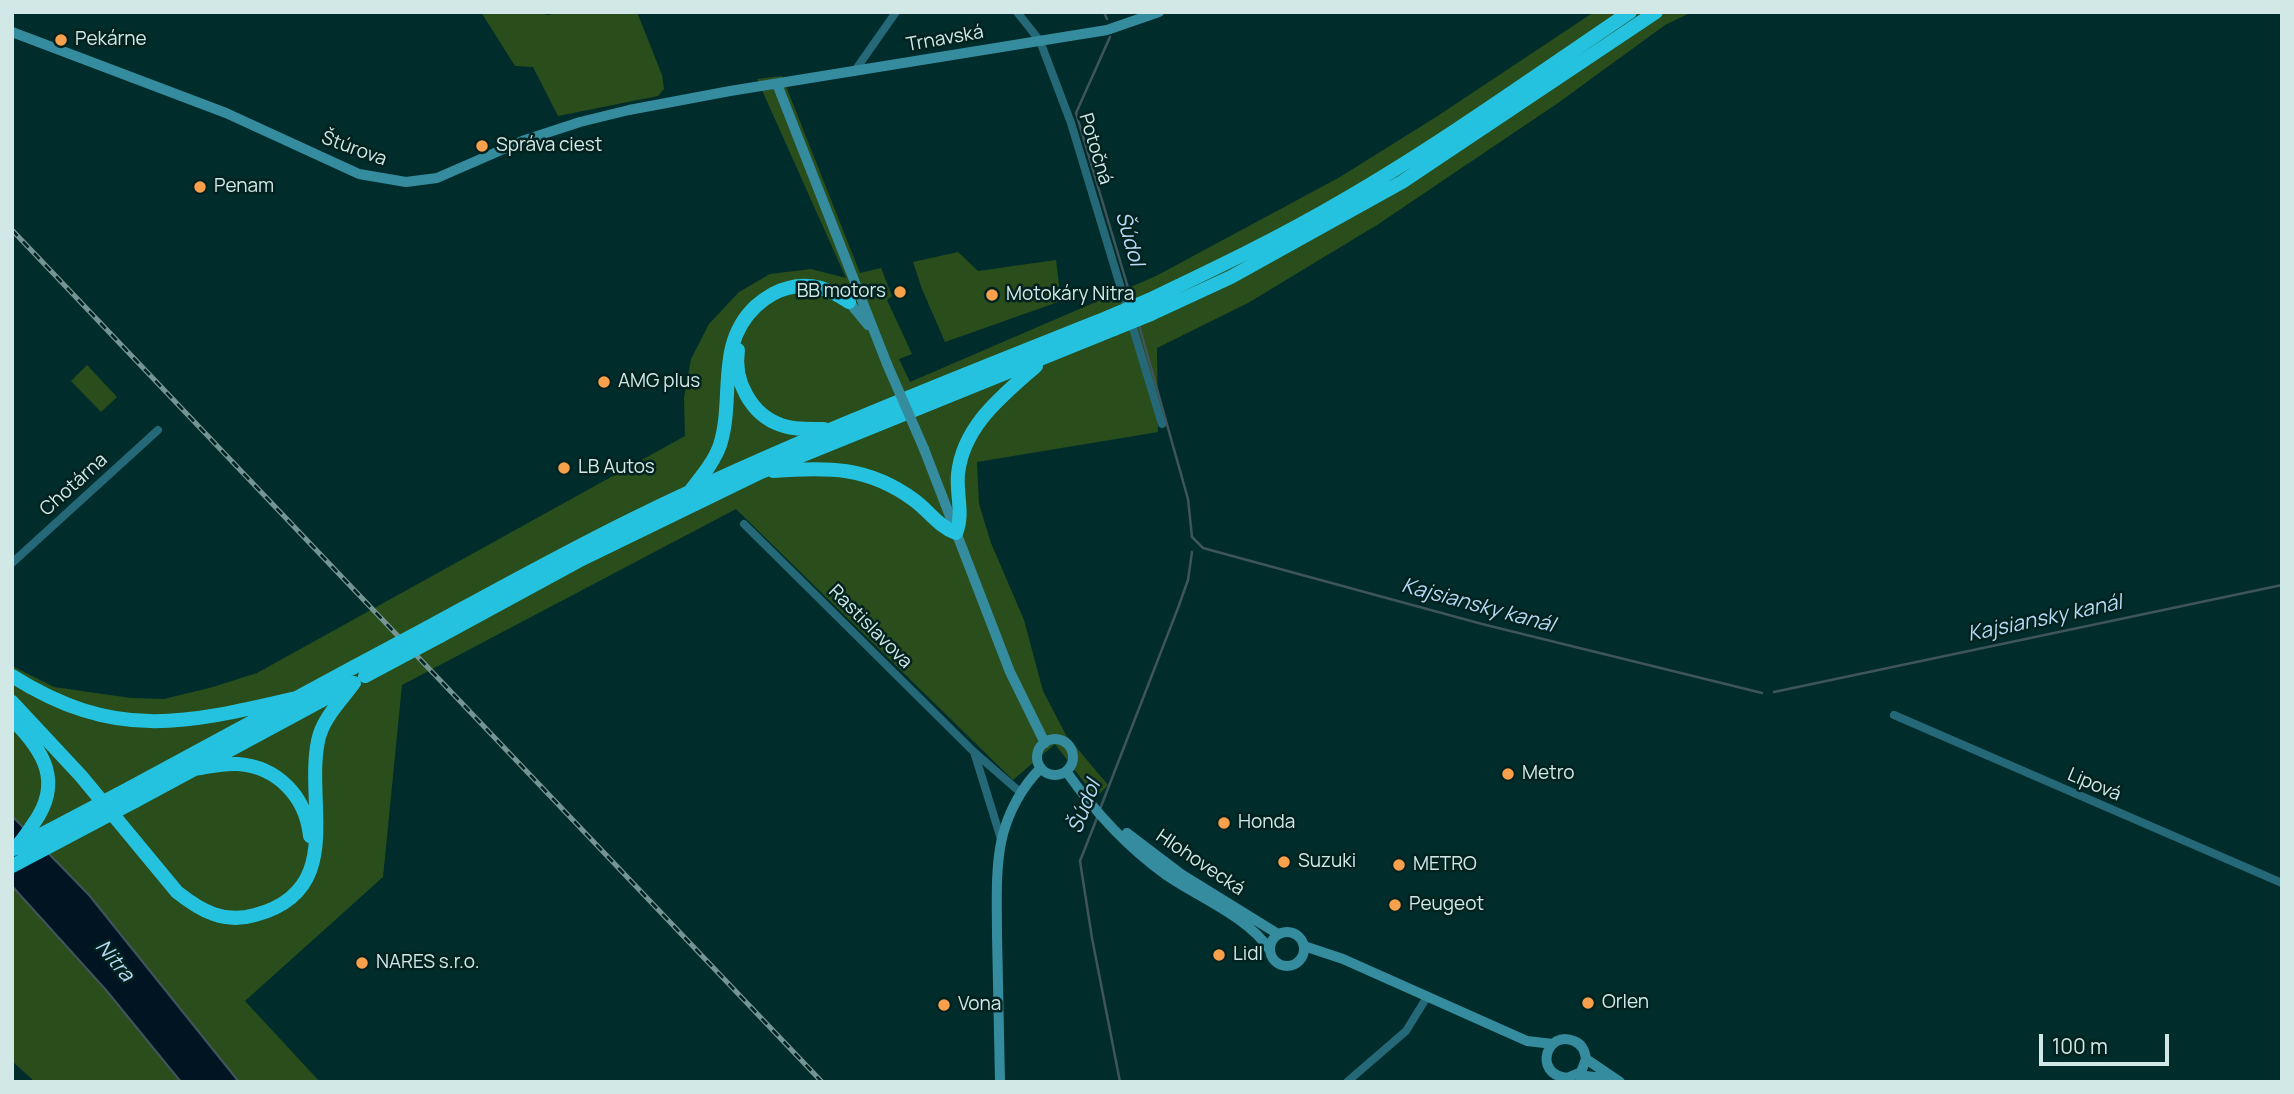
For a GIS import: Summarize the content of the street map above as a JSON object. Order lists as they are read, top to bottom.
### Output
{
  "streets": {
    "street": [
      "Trnavská",
      "Štúrova",
      "Potočná",
      "Chotárna",
      "Rastislavova",
      "Lipová",
      "Hlohovecká"
    ]
  },
  "crossings": [
    ["Trnavská", "Štúrova"],
    ["Trnavská", "Potočná"]
  ],
  "water": ["Šúdol", "Kajsiansky kanál", "Nitra"],
  "places": [
    "Pekárne",
    "Správa ciest",
    "Penam",
    "BB motors",
    "Motokáry Nitra",
    "AMG plus",
    "LB Autos",
    "Metro",
    "Honda",
    "Suzuki",
    "METRO",
    "Peugeot",
    "Lidl",
    "NARES s.r.o.",
    "Orlen",
    "Vona"
  ],
  "scale_bar": "100 m"
}
